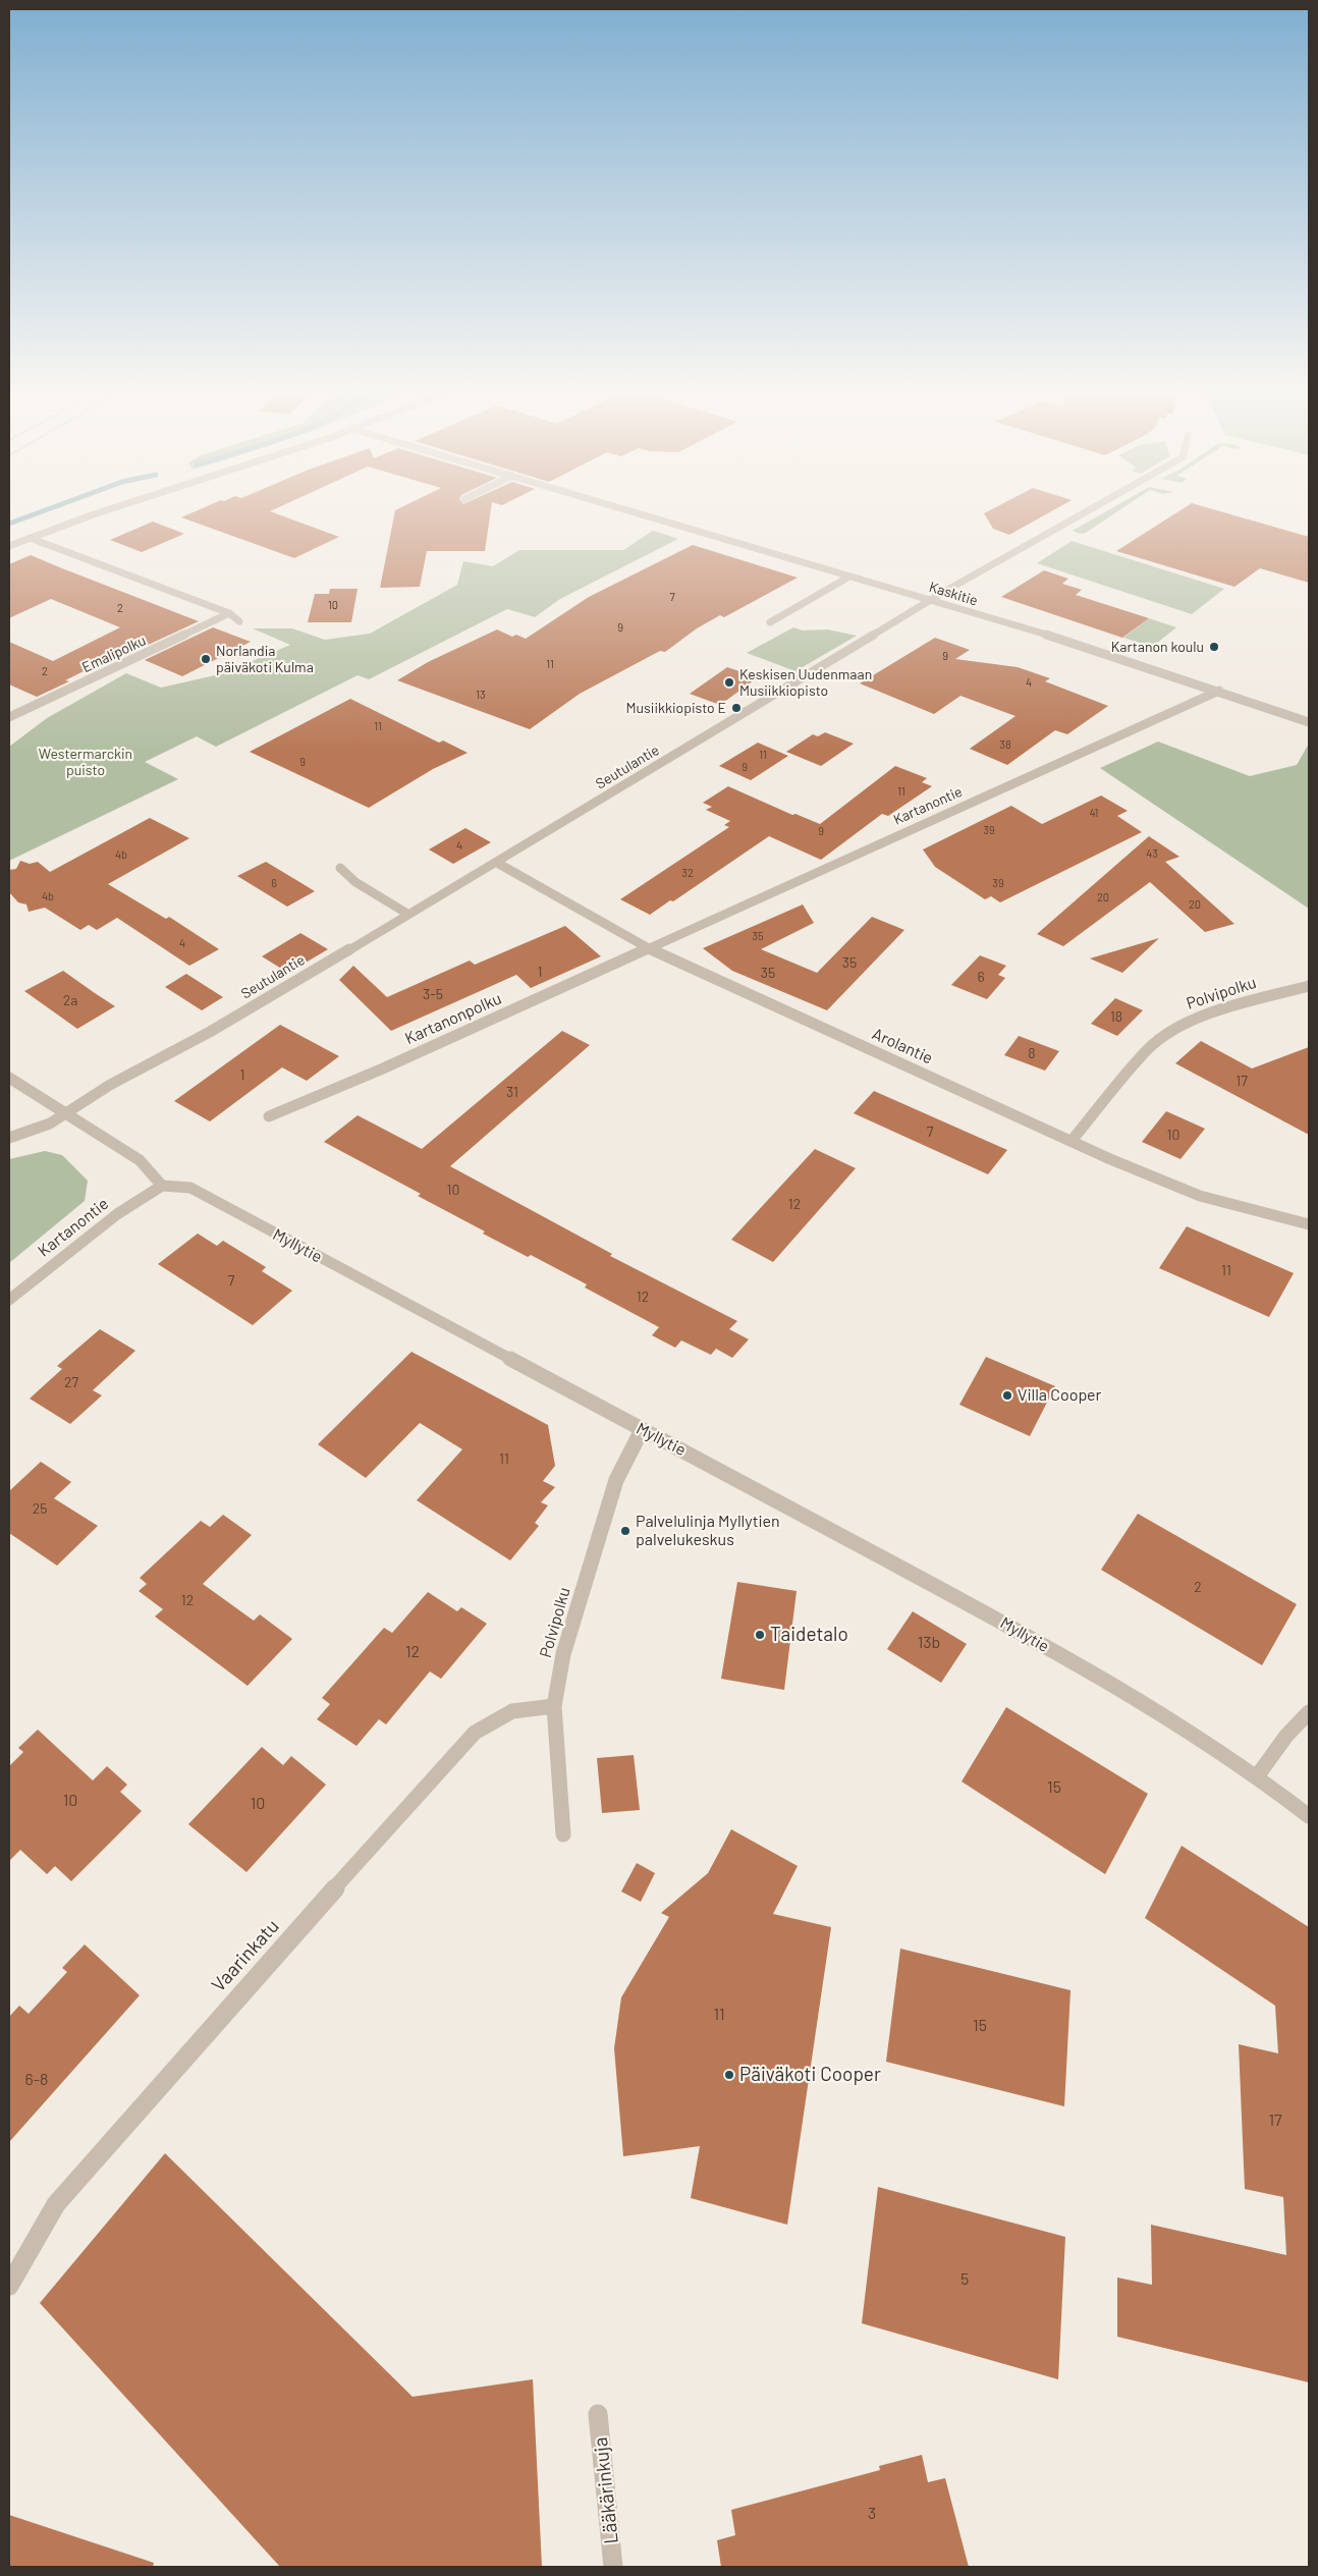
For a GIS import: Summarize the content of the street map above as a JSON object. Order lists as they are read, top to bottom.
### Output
{
  "streets": {
    "street": [
      "Kaskitie",
      "Emalipolku",
      "Seutulantie",
      "Kartanontie",
      "Polvipolku",
      "Kartanonpolku",
      "Arolantie",
      "Myllytie",
      "Vaarinkatu",
      "Lääkärinkuja"
    ]
  },
  "crossings": [
    ["Kaskitie", "Seutulantie"],
    ["Kaskitie", "Kartanontie"],
    ["Seutulantie", "Arolantie"],
    ["Kartanontie", "Kartanonpolku"],
    ["Kartanontie", "Arolantie"],
    ["Kartanontie", "Myllytie"],
    ["Polvipolku", "Arolantie"],
    ["Polvipolku", "Myllytie"],
    ["Polvipolku", "Vaarinkatu"],
    ["Kartanonpolku", "Arolantie"]
  ],
  "parks": ["Westermarckin puisto"],
  "places": [
    "Kartanon koulu",
    "Norlandia päiväkoti Kulma",
    "Keskisen Uudenmaan Musiikkiopisto",
    "Musiikkiopisto E",
    "Villa Cooper",
    "Palvelulinja Myllytien palvelukeskus",
    "Taidetalo",
    "Päiväkoti Cooper"
  ],
  "house_numbers": [
    "7",
    "10",
    "2",
    "9",
    "9",
    "11",
    "2",
    "4",
    "13",
    "11",
    "38",
    "11",
    "9",
    "9",
    "11",
    "41",
    "39",
    "9",
    "4",
    "43",
    "4b",
    "32",
    "6",
    "39",
    "4b",
    "20",
    "20",
    "35",
    "4",
    "35",
    "1",
    "35",
    "6",
    "3-5",
    "2a",
    "18",
    "8",
    "1",
    "17",
    "31",
    "7",
    "10",
    "10",
    "12",
    "11",
    "7",
    "12",
    "27",
    "11",
    "25",
    "2",
    "12",
    "13b",
    "12",
    "15",
    "10",
    "10",
    "11",
    "15",
    "6-8",
    "17",
    "5",
    "3"
  ]
}
